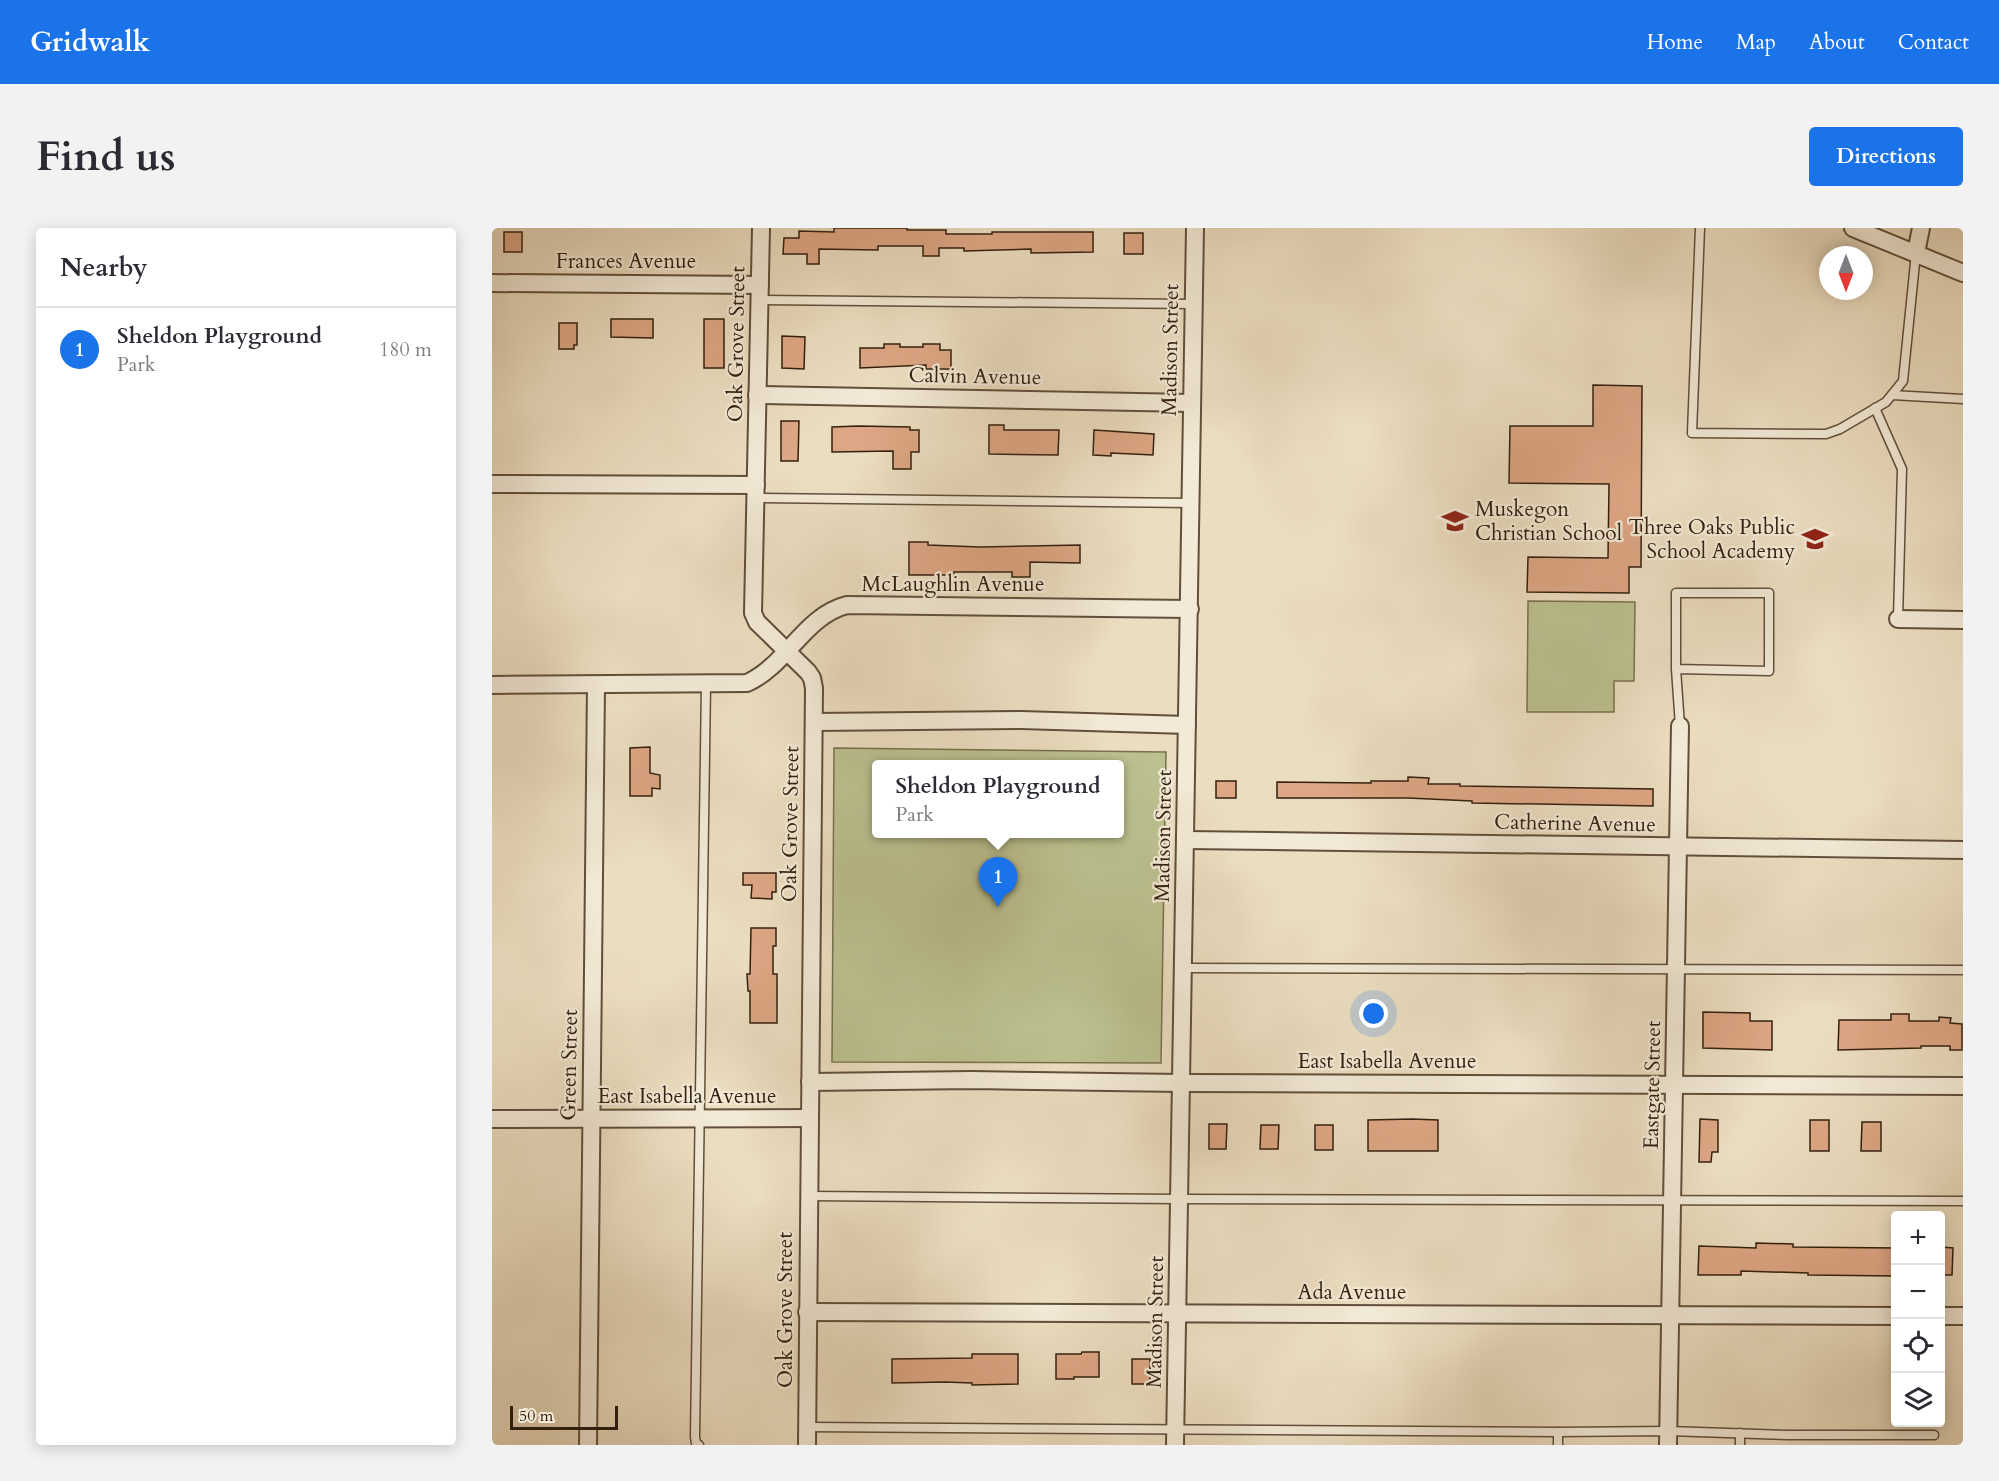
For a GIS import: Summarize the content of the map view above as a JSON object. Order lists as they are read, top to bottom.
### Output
{
  "streets": {
    "street": [
      "Frances Avenue",
      "Oak Grove Street",
      "Madison Street",
      "Calvin Avenue",
      "McLaughlin Avenue",
      "Catherine Avenue",
      "East Isabella Avenue",
      "Green Street",
      "Eastgate Street",
      "Ada Avenue"
    ]
  },
  "crossings": [
    ["Frances Avenue", "Oak Grove Street"],
    ["Oak Grove Street", "Calvin Avenue"],
    ["Oak Grove Street", "McLaughlin Avenue"],
    ["Oak Grove Street", "East Isabella Avenue"],
    ["Oak Grove Street", "Ada Avenue"],
    ["Madison Street", "Calvin Avenue"],
    ["Madison Street", "McLaughlin Avenue"],
    ["Madison Street", "Catherine Avenue"],
    ["Madison Street", "East Isabella Avenue"],
    ["Madison Street", "Ada Avenue"],
    ["McLaughlin Avenue", "Green Street"],
    ["Catherine Avenue", "Eastgate Street"],
    ["East Isabella Avenue", "Green Street"],
    ["East Isabella Avenue", "Eastgate Street"],
    ["Eastgate Street", "Ada Avenue"]
  ],
  "places": {
    "school or university": ["Muskegon Christian School", "Three Oaks Public School Academy"]
  },
  "scale_bar": "50 m",
  "north": "bottom",
  "page": {
    "header": "Gridwalk",
    "nav": [
      "Home",
      "Map",
      "About",
      "Contact"
    ],
    "buttons": "Directions",
    "title": "Find us",
    "heading": "Nearby",
    "list": [
      {
        "mark": "1",
        "name": "Sheldon Playground",
        "note": "Park",
        "value": "180 m"
      }
    ],
    "popup": ["Sheldon Playground", "Park"],
    "pins": "1",
    "map_buttons": ["+", "−"],
    "scale": "50 m"
  }
}
